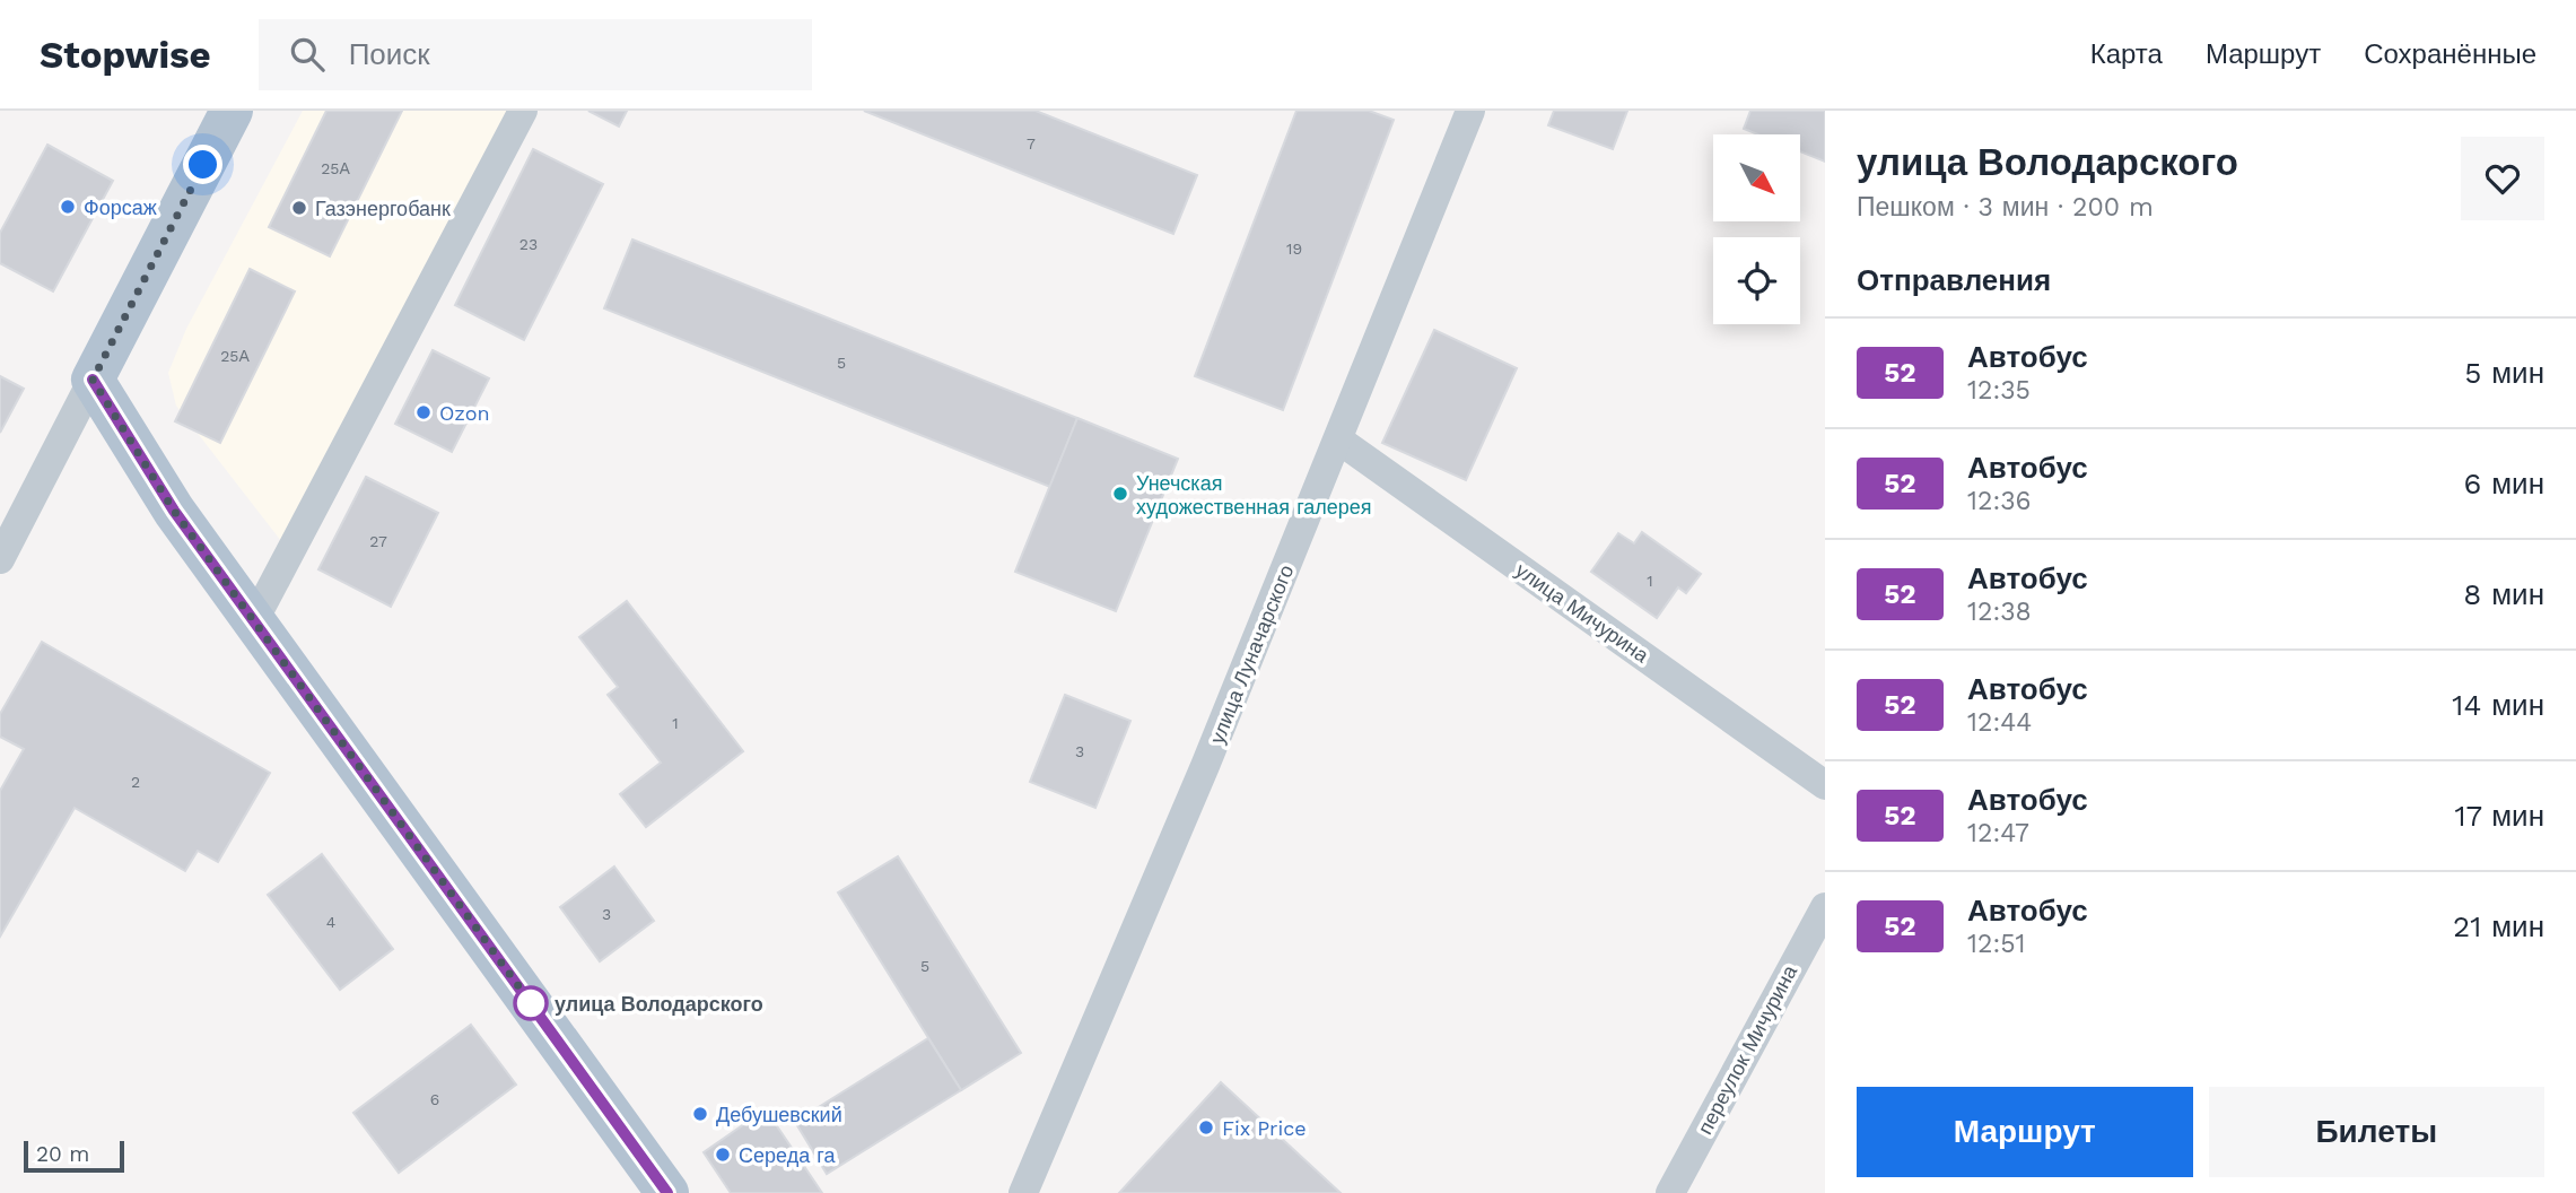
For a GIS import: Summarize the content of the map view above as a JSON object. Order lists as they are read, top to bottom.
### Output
{
  "streets": {
    "street": ["улица Мичурина", "улица Луначарского", "переулок Мичурина"]
  },
  "crossings": [
    ["улица Мичурина", "улица Луначарского"]
  ],
  "places": [
    "Форсаж",
    "Газэнергобанк",
    "Ozon",
    "Унечская художественная галерея",
    "улица Володарского",
    "Дебушевский",
    "Fix Price",
    "Середа га"
  ],
  "lines": ["bus line 52"],
  "house_numbers": [
    "7",
    "25А",
    "23",
    "19",
    "25А",
    "5",
    "27",
    "1",
    "1",
    "3",
    "2",
    "3",
    "4",
    "5",
    "6"
  ],
  "scale_bar": "20 m",
  "north": "bottom right",
  "page": {
    "header": "Stopwise",
    "search": "Поиск",
    "nav": ["Карта", "Маршрут", "Сохранённые"],
    "heading": [
      ["улица Володарского", "Пешком · 3 мин · 200 m"],
      "Отправления"
    ],
    "list": [
      {
        "mark": "52",
        "name": "Автобус",
        "note": "12:35",
        "value": "5 мин"
      },
      {
        "mark": "52",
        "name": "Автобус",
        "note": "12:36",
        "value": "6 мин"
      },
      {
        "mark": "52",
        "name": "Автобус",
        "note": "12:38",
        "value": "8 мин"
      },
      {
        "mark": "52",
        "name": "Автобус",
        "note": "12:44",
        "value": "14 мин"
      },
      {
        "mark": "52",
        "name": "Автобус",
        "note": "12:47",
        "value": "17 мин"
      },
      {
        "mark": "52",
        "name": "Автобус",
        "note": "12:51",
        "value": "21 мин"
      }
    ],
    "buttons": ["Маршрут", "Билеты"],
    "scale": "20 m"
  }
}
